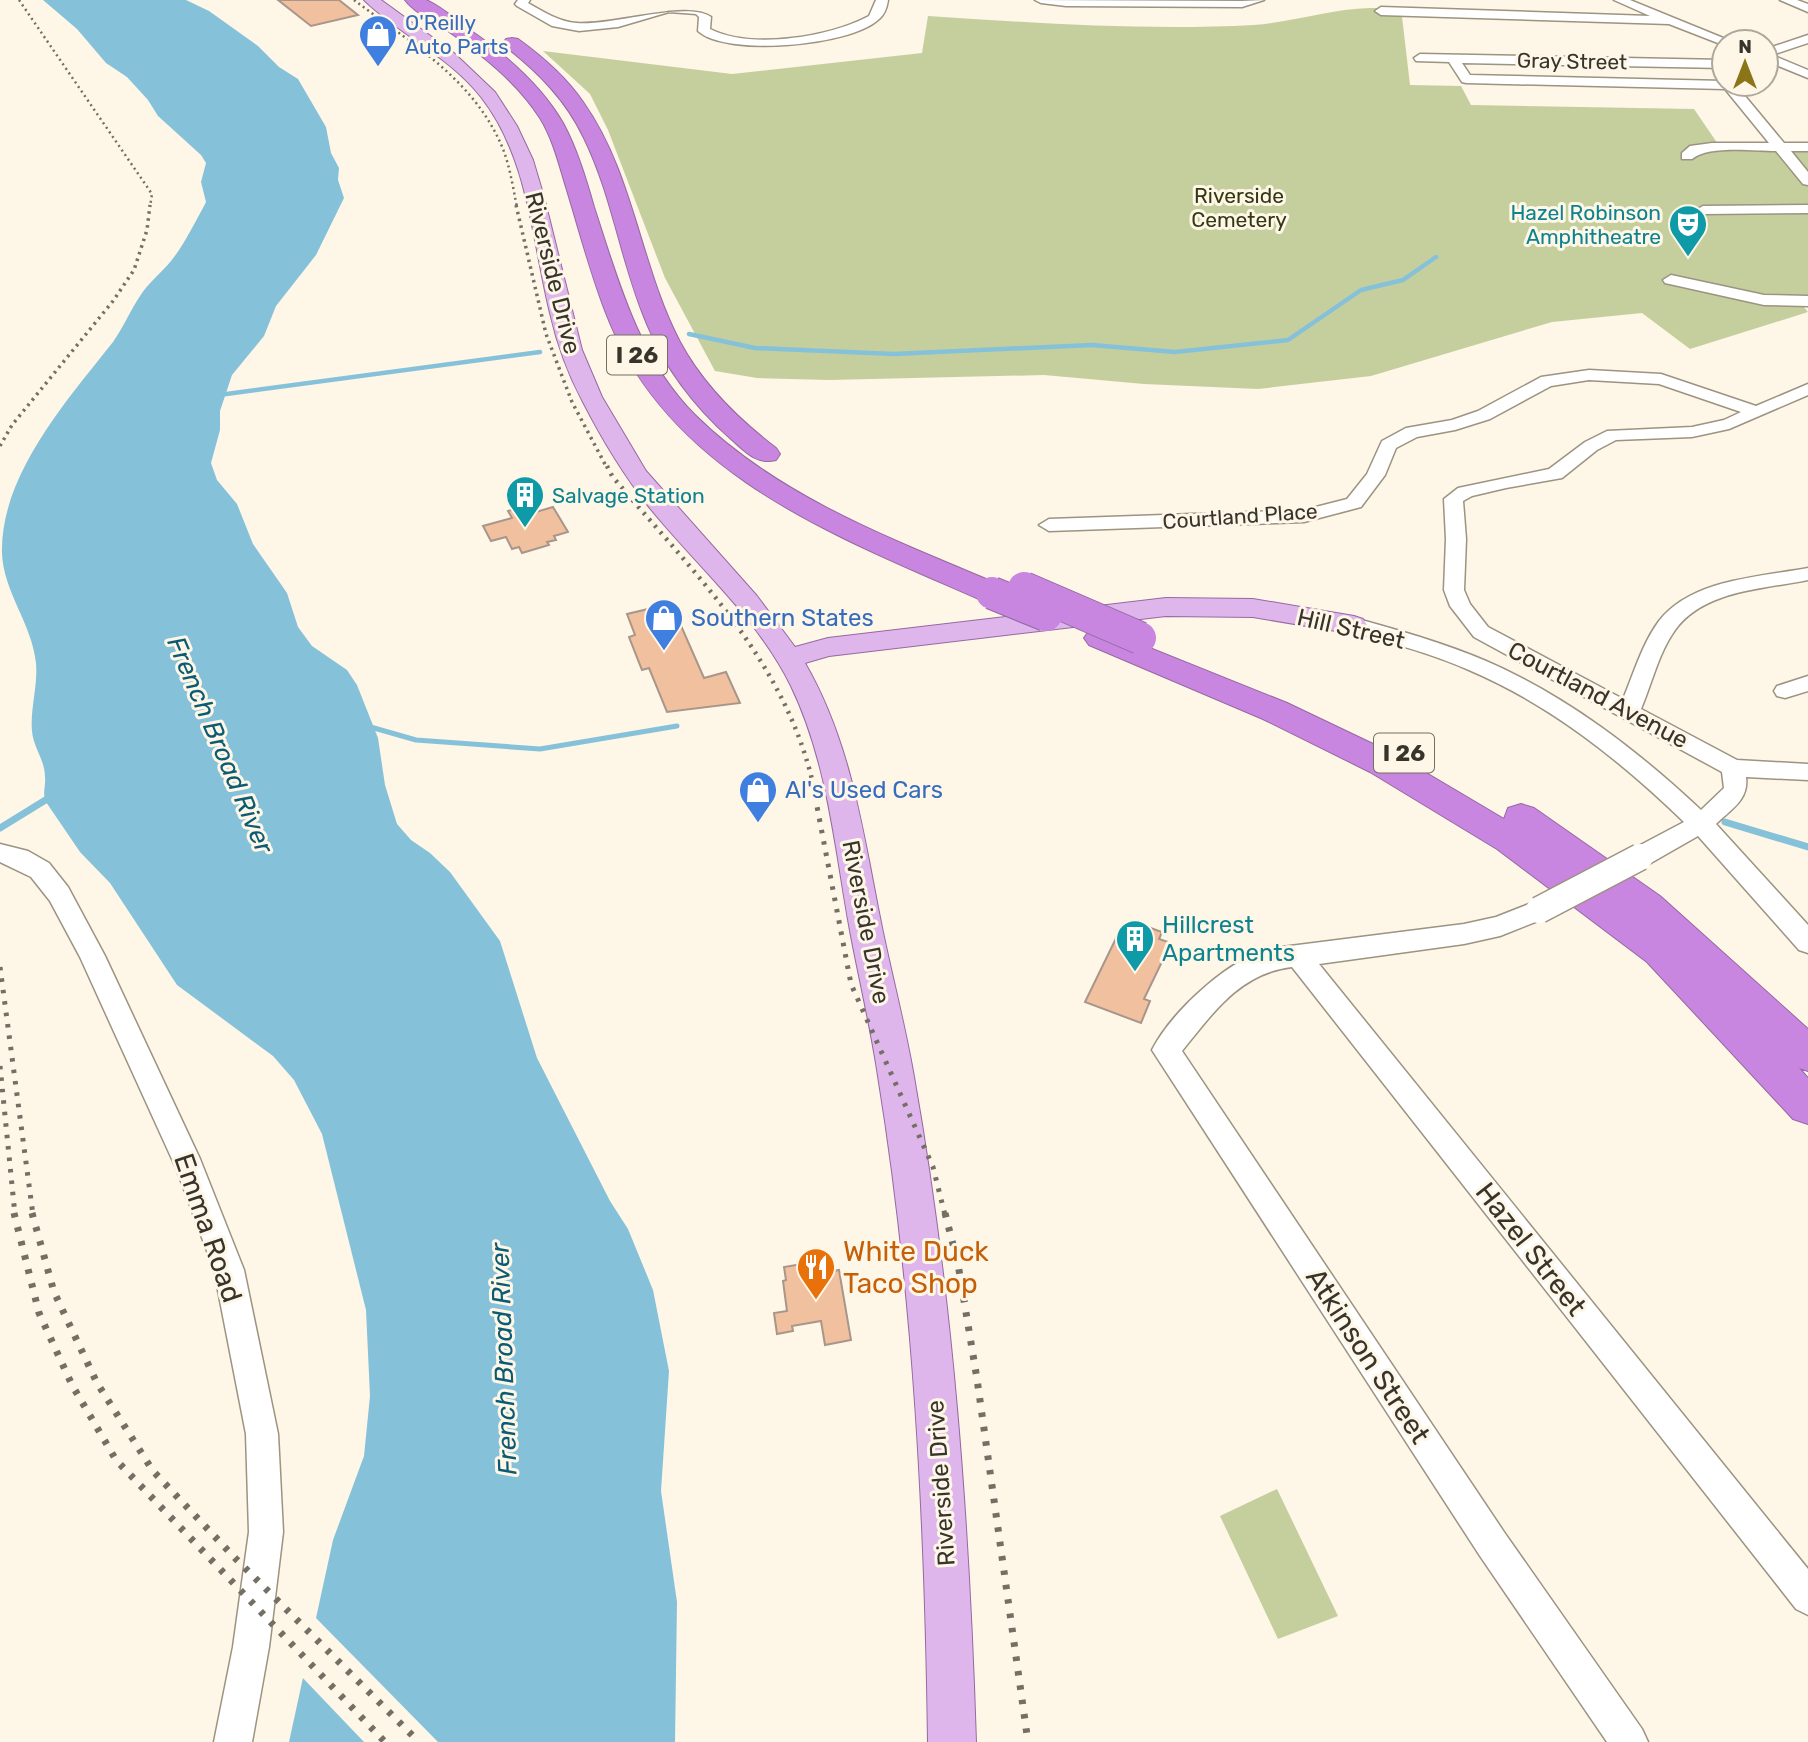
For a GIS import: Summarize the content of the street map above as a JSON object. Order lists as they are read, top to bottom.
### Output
{
  "streets": {
    "highway": ["I 26"],
    "main road": ["Riverside Drive", "Hill Street"],
    "street": [
      "Gray Street",
      "Courtland Place",
      "Courtland Avenue",
      "Emma Road",
      "Hazel Street",
      "Atkinson Street"
    ]
  },
  "crossings": [
    ["Riverside Drive", "Hill Street"],
    ["Courtland Place", "Courtland Avenue"],
    ["Hazel Street", "Atkinson Street"]
  ],
  "water": ["French Broad River"],
  "parks": ["Riverside Cemetery"],
  "places": {
    "shop": ["O'Reilly Auto Parts", "Southern States", "Al's Used Cars"],
    "theatre": ["Hazel Robinson Amphitheatre"],
    "building": ["Salvage Station", "Hillcrest Apartments"],
    "restaurant": ["White Duck Taco Shop"]
  },
  "north": "top"
}
